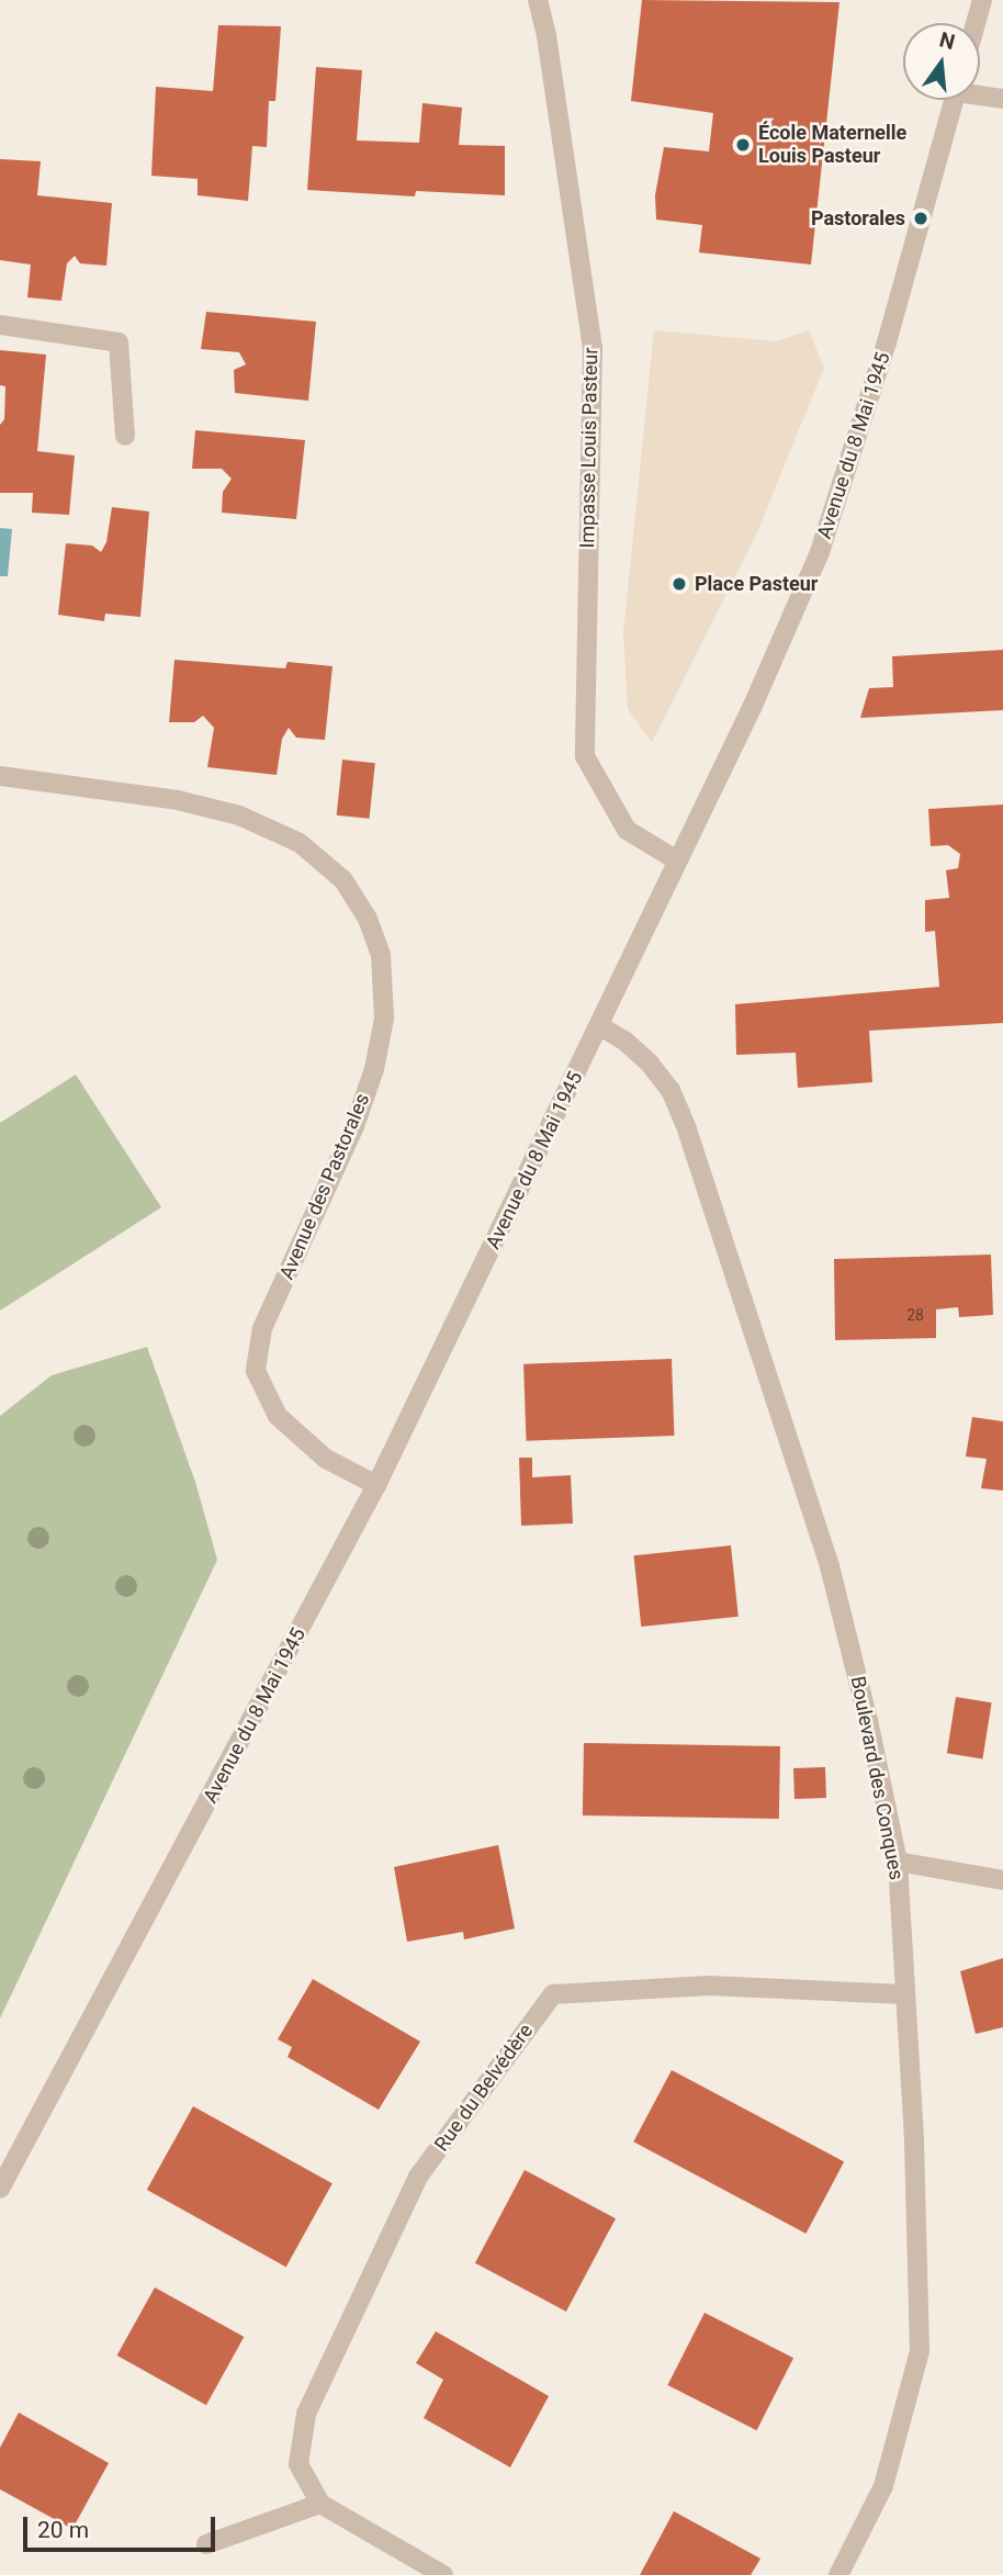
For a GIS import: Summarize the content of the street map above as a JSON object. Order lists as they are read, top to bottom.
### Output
{
  "streets": {
    "street": [
      "Avenue du 8 Mai 1945",
      "Impasse Louis Pasteur",
      "Avenue des Pastorales",
      "Boulevard des Conques",
      "Rue du Belvédère"
    ]
  },
  "crossings": [
    ["Avenue du 8 Mai 1945", "Impasse Louis Pasteur"],
    ["Avenue du 8 Mai 1945", "Avenue des Pastorales"],
    ["Avenue du 8 Mai 1945", "Boulevard des Conques"],
    ["Boulevard des Conques", "Rue du Belvédère"]
  ],
  "places": ["École Maternelle Louis Pasteur", "Pastorales", "Place Pasteur"],
  "house_numbers": ["28"],
  "scale_bar": "20 m",
  "north": "top"
}
